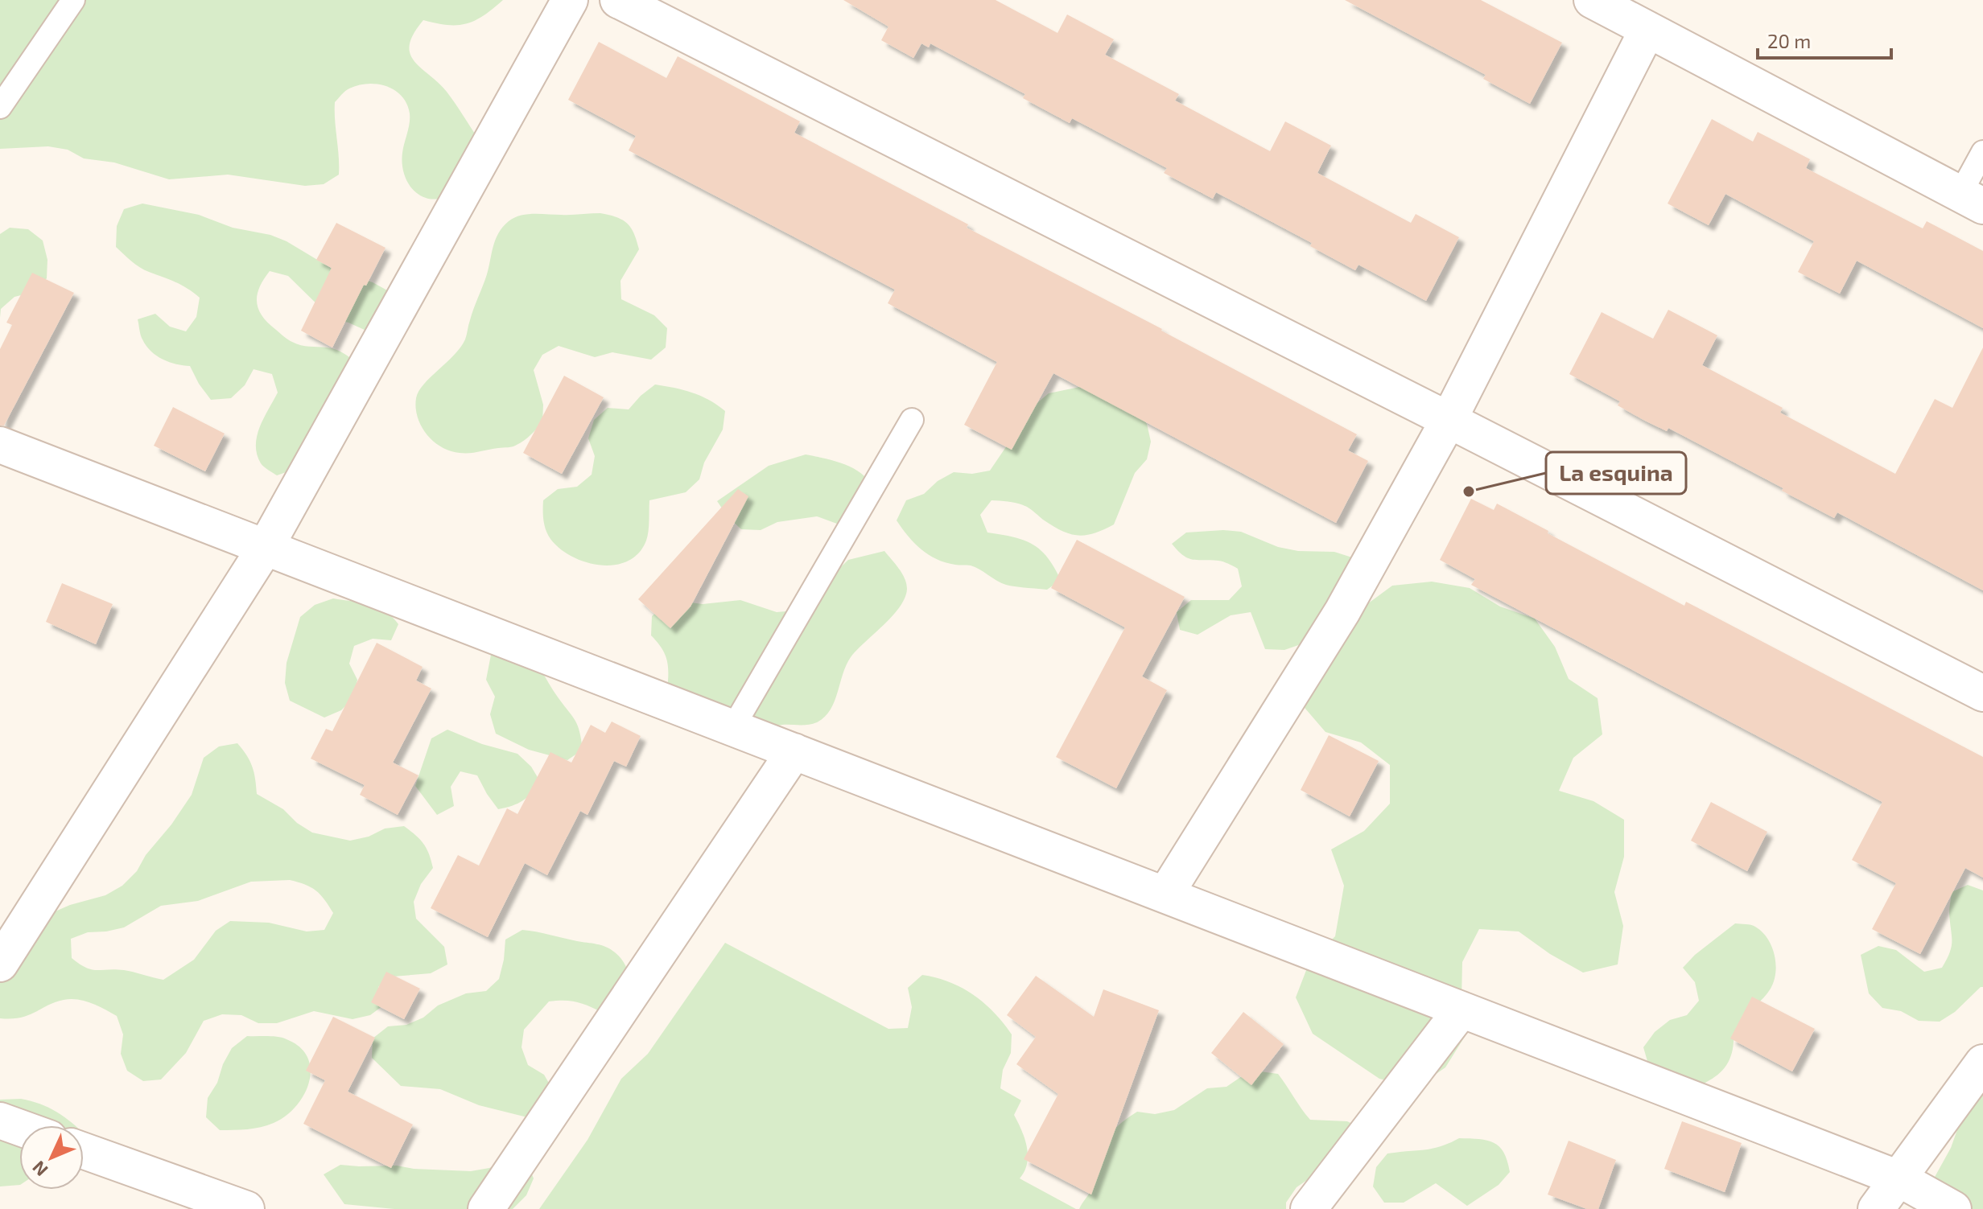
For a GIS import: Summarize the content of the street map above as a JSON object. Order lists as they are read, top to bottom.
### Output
{
  "places": ["La esquina"],
  "scale_bar": "20 m",
  "north": "bottom left"
}
